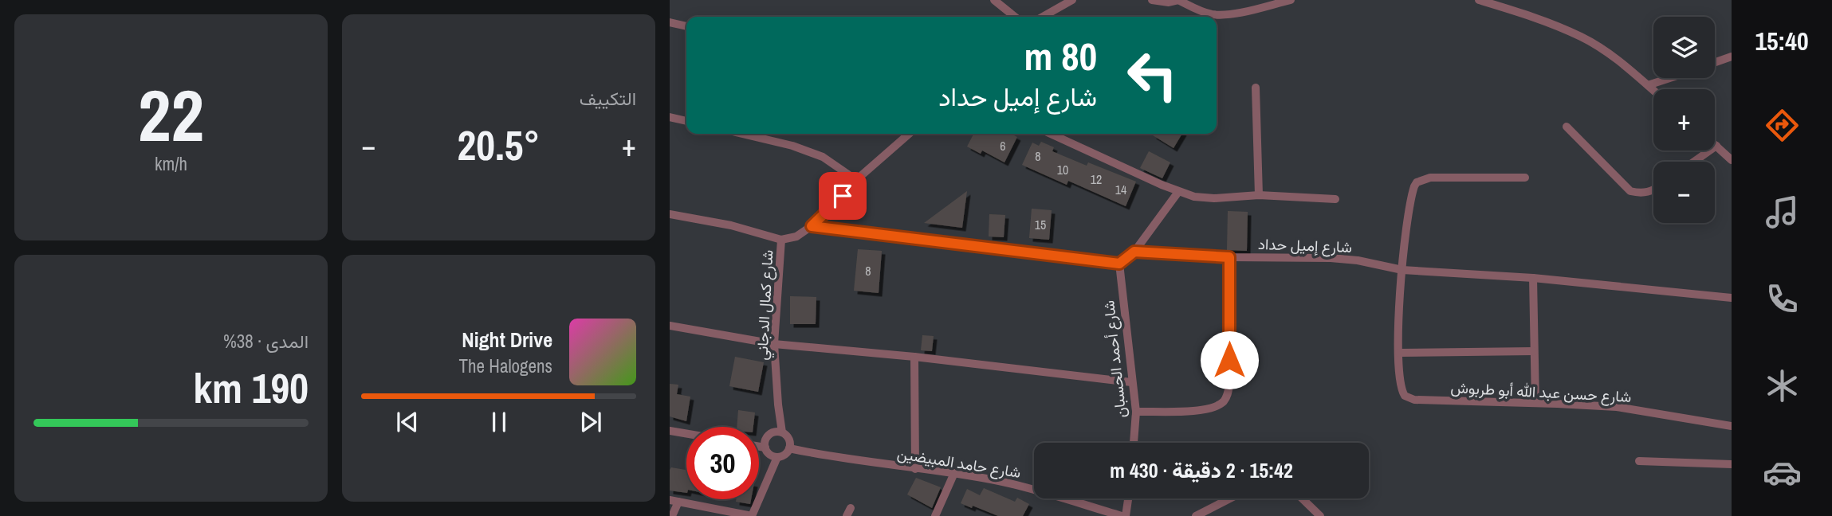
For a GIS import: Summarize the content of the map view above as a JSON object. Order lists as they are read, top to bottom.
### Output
{
  "streets": {
    "street": [
      "شارع إميل حداد",
      "شارع كمال الدجاني",
      "شارع أحمد الحسبان",
      "شارع حسن عبد الله أبو طربوش",
      "شارع حامد المبيضين"
    ]
  },
  "crossings": [
    ["شارع كمال الدجاني", "شارع حامد المبيضين"]
  ],
  "house_numbers": [
    "6",
    "8",
    "10",
    "12",
    "14",
    "15",
    "8"
  ],
  "page": {
    "tabs": "15:40",
    "tile": [
      "التكييف",
      ["22", "km/h"],
      ["المدى · 38%", "190 km"]
    ],
    "map_buttons": ["+", "−"],
    "turn": ["80 m", "شارع إميل حداد"],
    "heat": ["−", "20.5°", "+"],
    "song": ["Night Drive", "The Halogens"],
    "limit": "30",
    "trip": "15:42 · 2 دقيقة · 430 m"
  }
}
